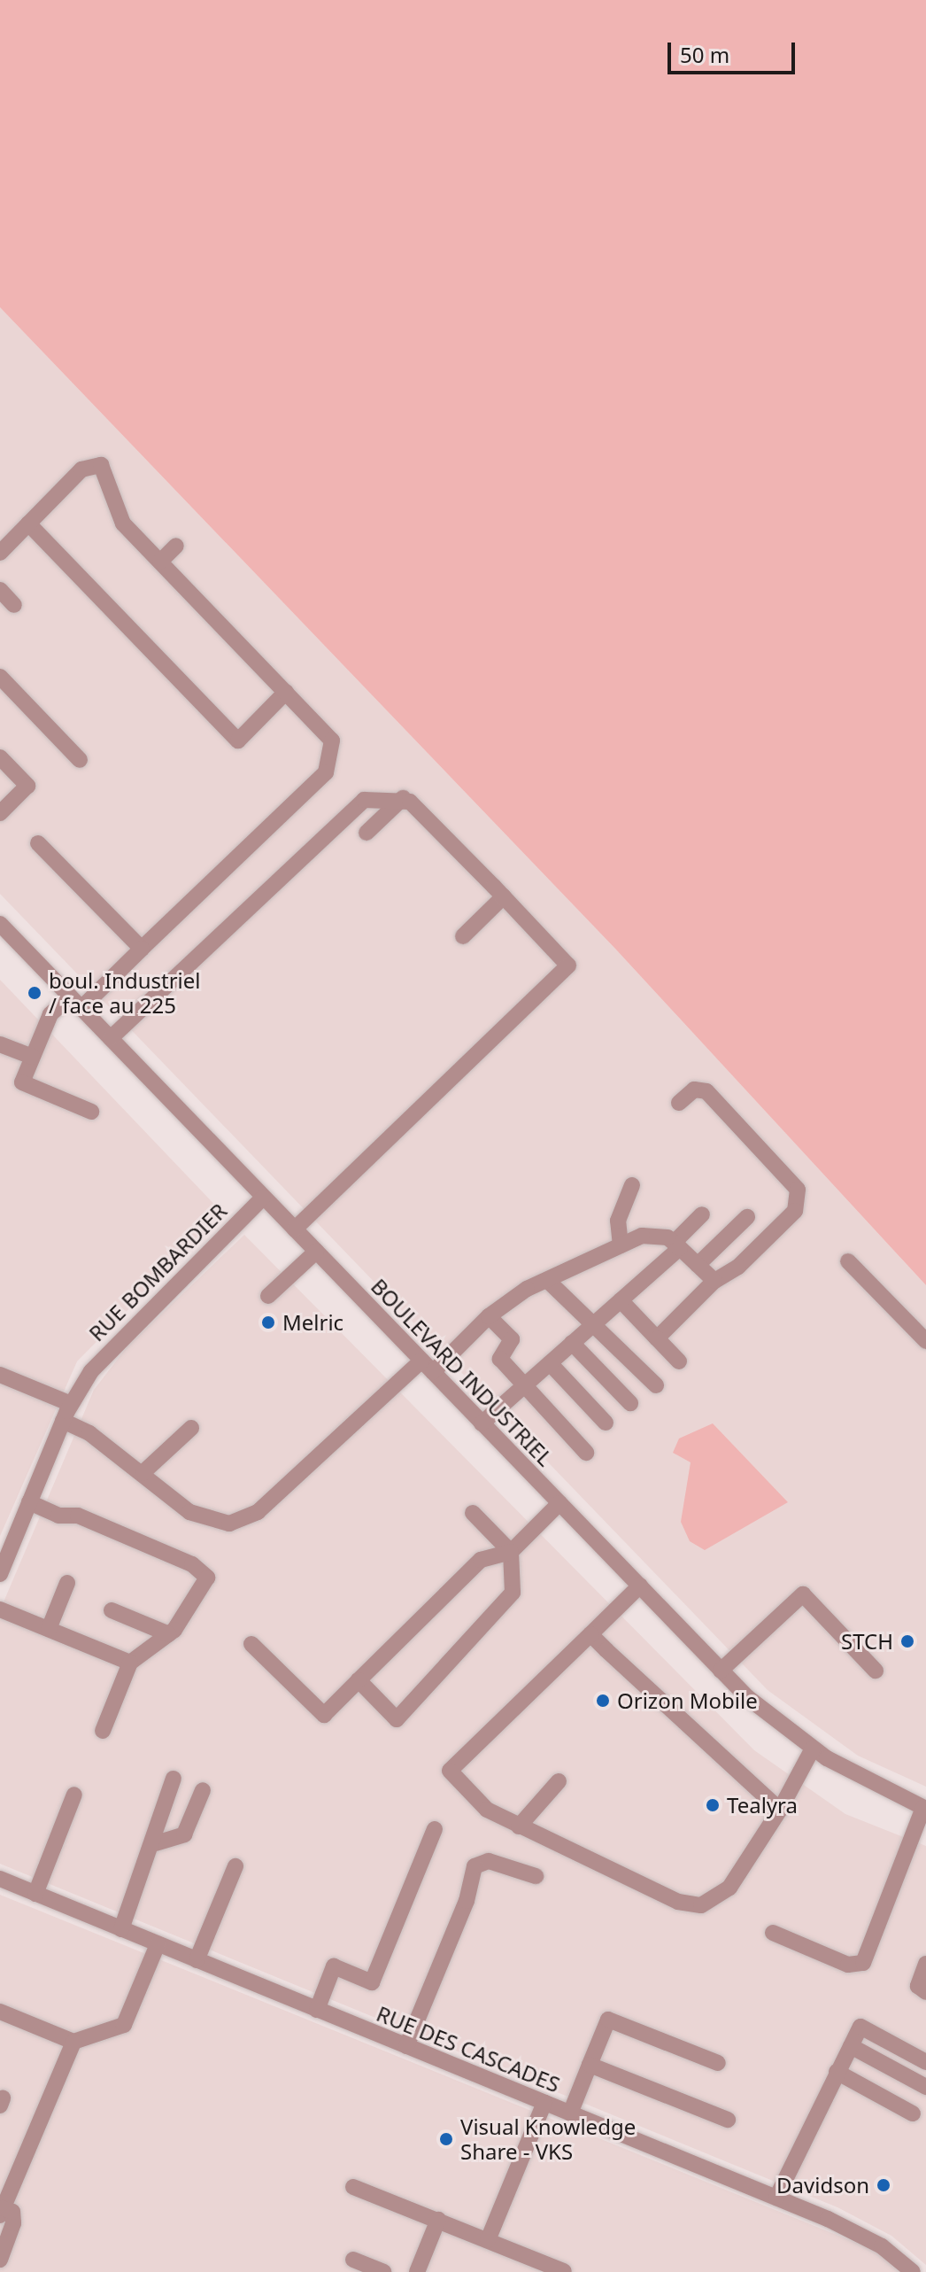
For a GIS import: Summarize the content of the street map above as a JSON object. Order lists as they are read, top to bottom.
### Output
{
  "streets": {
    "street": ["RUE BOMBARDIER", "BOULEVARD INDUSTRIEL", "RUE DES CASCADES"]
  },
  "crossings": [
    ["RUE BOMBARDIER", "BOULEVARD INDUSTRIEL"]
  ],
  "places": [
    "boul. Industriel / face au 225",
    "Melric",
    "STCH",
    "Orizon Mobile",
    "Tealyra",
    "Visual Knowledge Share - VKS",
    "Davidson"
  ],
  "scale_bar": "50 m"
}
